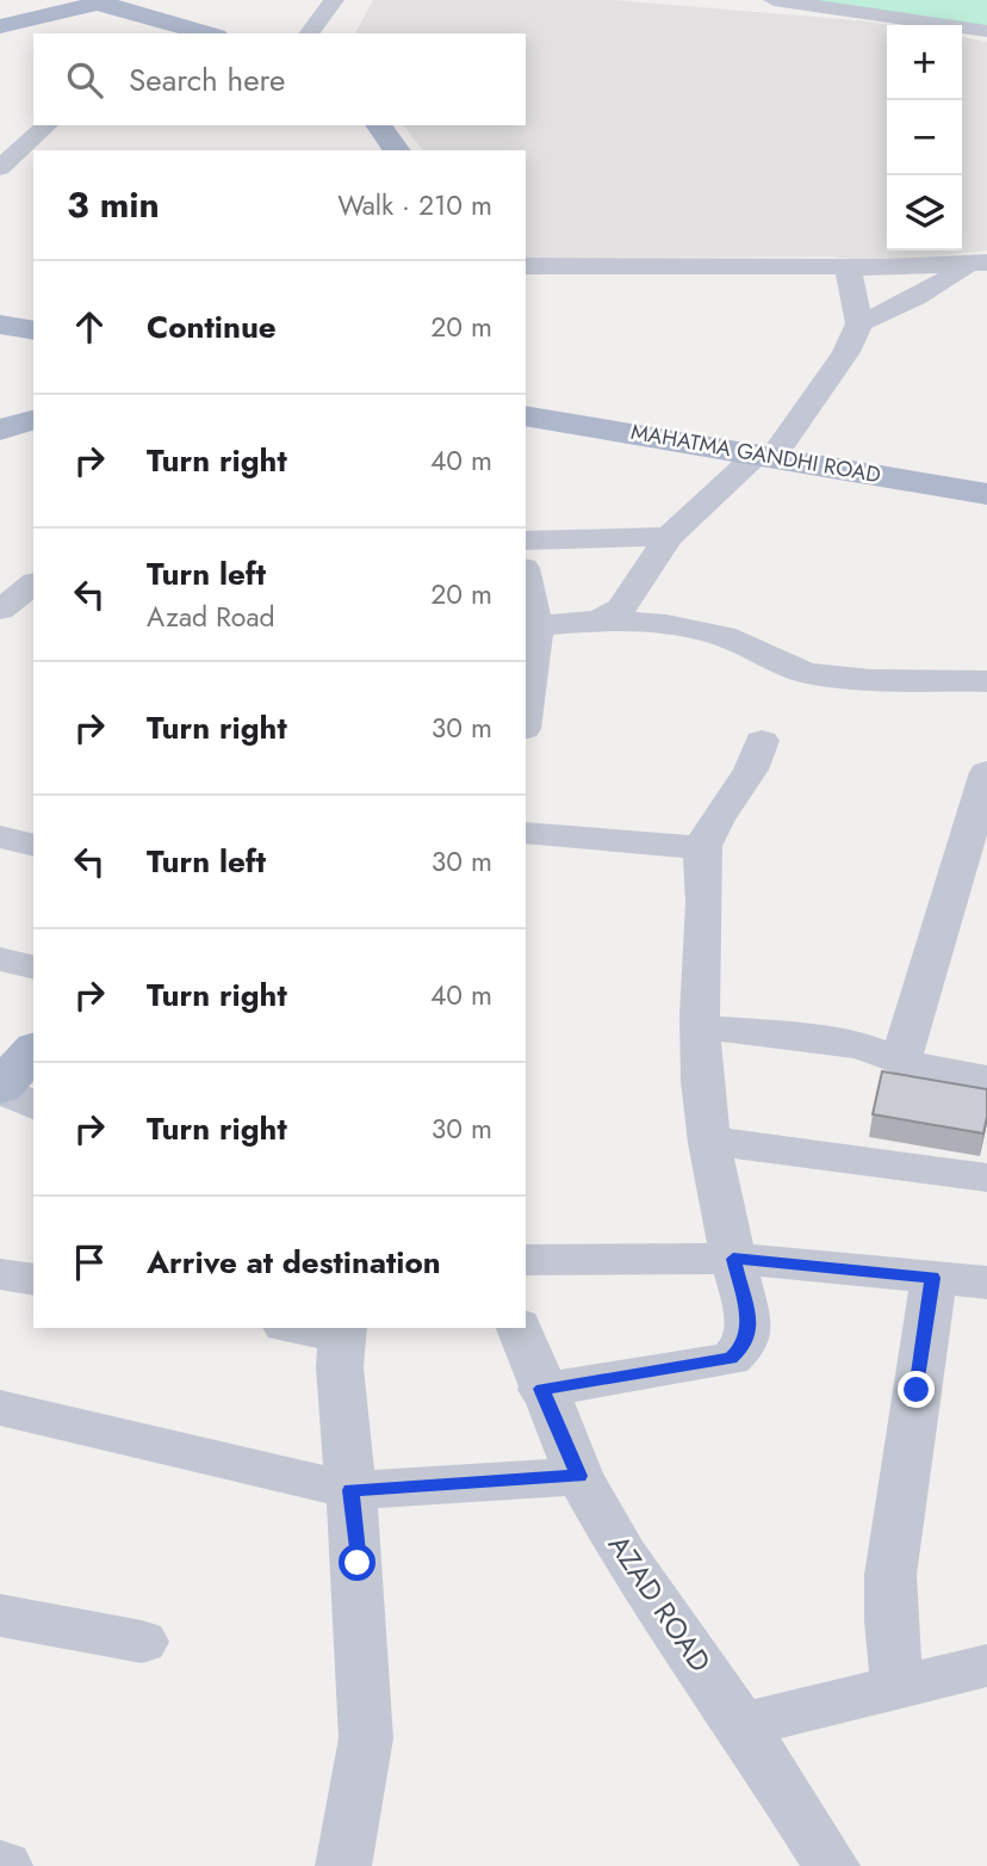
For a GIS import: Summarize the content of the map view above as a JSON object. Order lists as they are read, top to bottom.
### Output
{
  "streets": {
    "main road": ["MAHATMA GANDHI ROAD"],
    "street": ["AZAD ROAD"]
  },
  "page": {
    "map_buttons": ["+", "−"],
    "search": "Search here",
    "heading": ["3 min", "Walk · 210 m"],
    "list": [
      ["Continue", "20 m"],
      ["Turn right", "40 m"],
      ["Turn left", "Azad Road", "20 m"],
      ["Turn right", "30 m"],
      ["Turn left", "30 m"],
      ["Turn right", "40 m"],
      ["Turn right", "30 m"],
      "Arrive at destination"
    ]
  }
}
